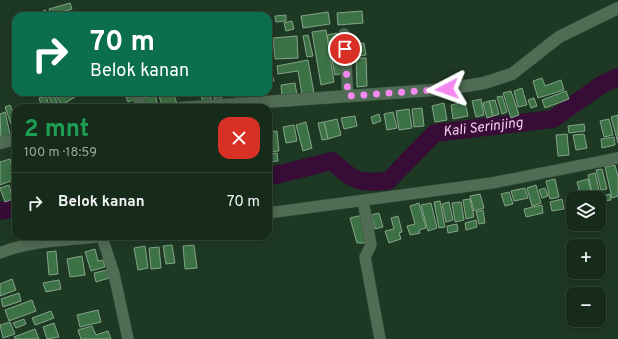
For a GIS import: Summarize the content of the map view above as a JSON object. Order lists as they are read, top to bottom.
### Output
{
  "water": ["Kali Serinjing"],
  "page": {
    "turn": ["70 m", "Belok kanan"],
    "heading": ["2 mnt", "100 m · 18:59"],
    "list": [
      {
        "name": "Belok kanan",
        "value": "70 m"
      }
    ],
    "map_buttons": ["+", "−"]
  }
}
